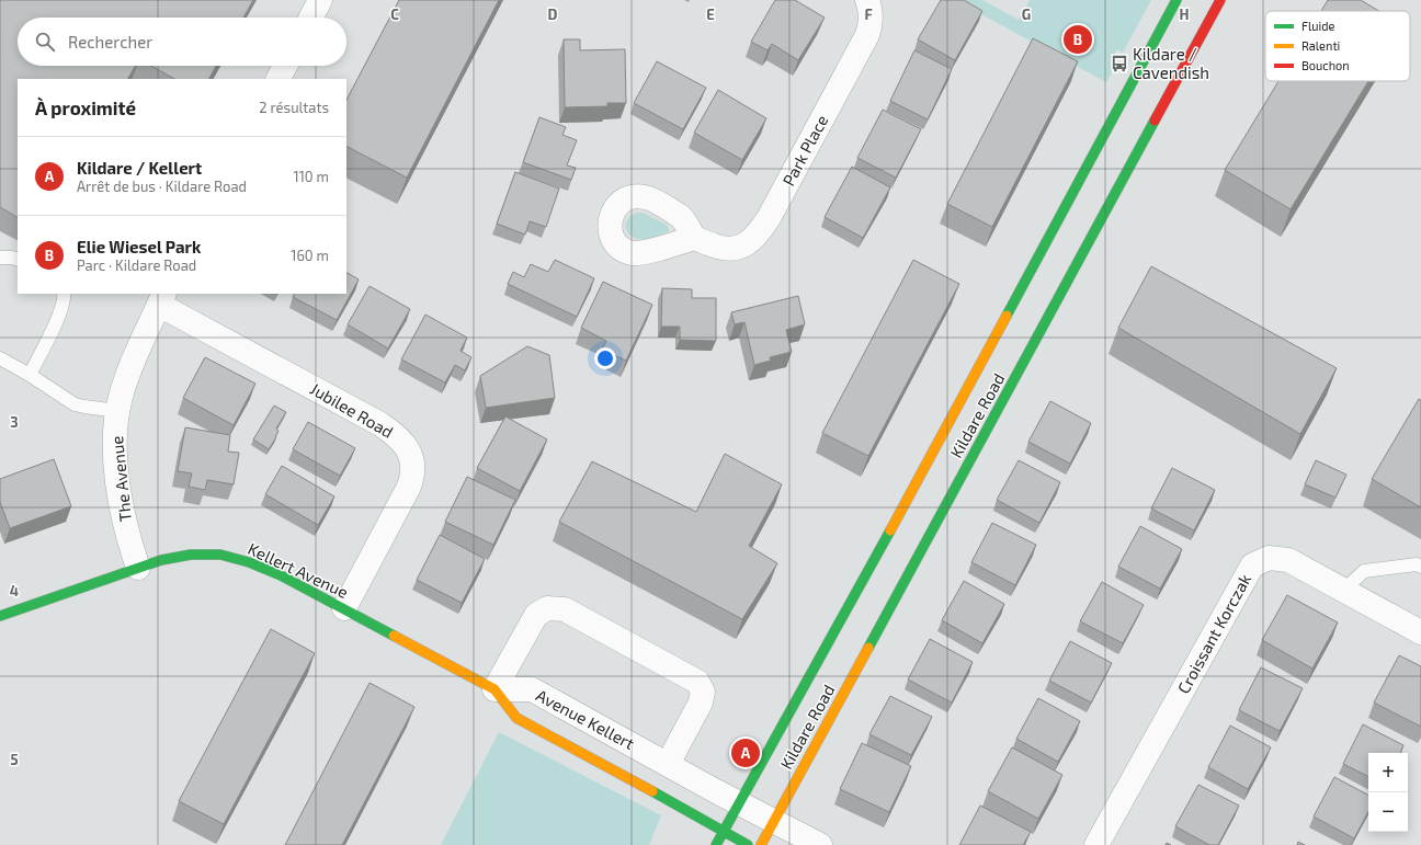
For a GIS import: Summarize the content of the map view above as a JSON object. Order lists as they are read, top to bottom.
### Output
{
  "streets": {
    "street": [
      "Park Place",
      "Jubilee Road",
      "Kildare Road",
      "The Avenue",
      "Kellert Avenue",
      "Croissant Korczak",
      "Avenue Kellert"
    ]
  },
  "crossings": [
    ["Jubilee Road", "The Avenue"],
    ["Jubilee Road", "Kellert Avenue"],
    ["Kildare Road", "Avenue Kellert"],
    ["The Avenue", "Kellert Avenue"],
    ["Kellert Avenue", "Avenue Kellert"]
  ],
  "places": {
    "bus stop": ["Kildare / Cavendish"]
  },
  "legend": ["Fluide", "Ralenti", "Bouchon"],
  "page": {
    "search": "Rechercher",
    "pins": ["B", "A"],
    "heading": ["À proximité", "2 résultats"],
    "list": [
      {
        "mark": "A",
        "name": "Kildare / Kellert",
        "note": "Arrêt de bus · Kildare Road",
        "value": "110 m"
      },
      {
        "mark": "B",
        "name": "Elie Wiesel Park",
        "note": "Parc · Kildare Road",
        "value": "160 m"
      }
    ],
    "map_buttons": ["+", "−"]
  },
  "grid": {
    "columns": [
      "C",
      "D",
      "E",
      "F",
      "G",
      "H"
    ],
    "rows": ["3", "4", "5"]
  }
}
